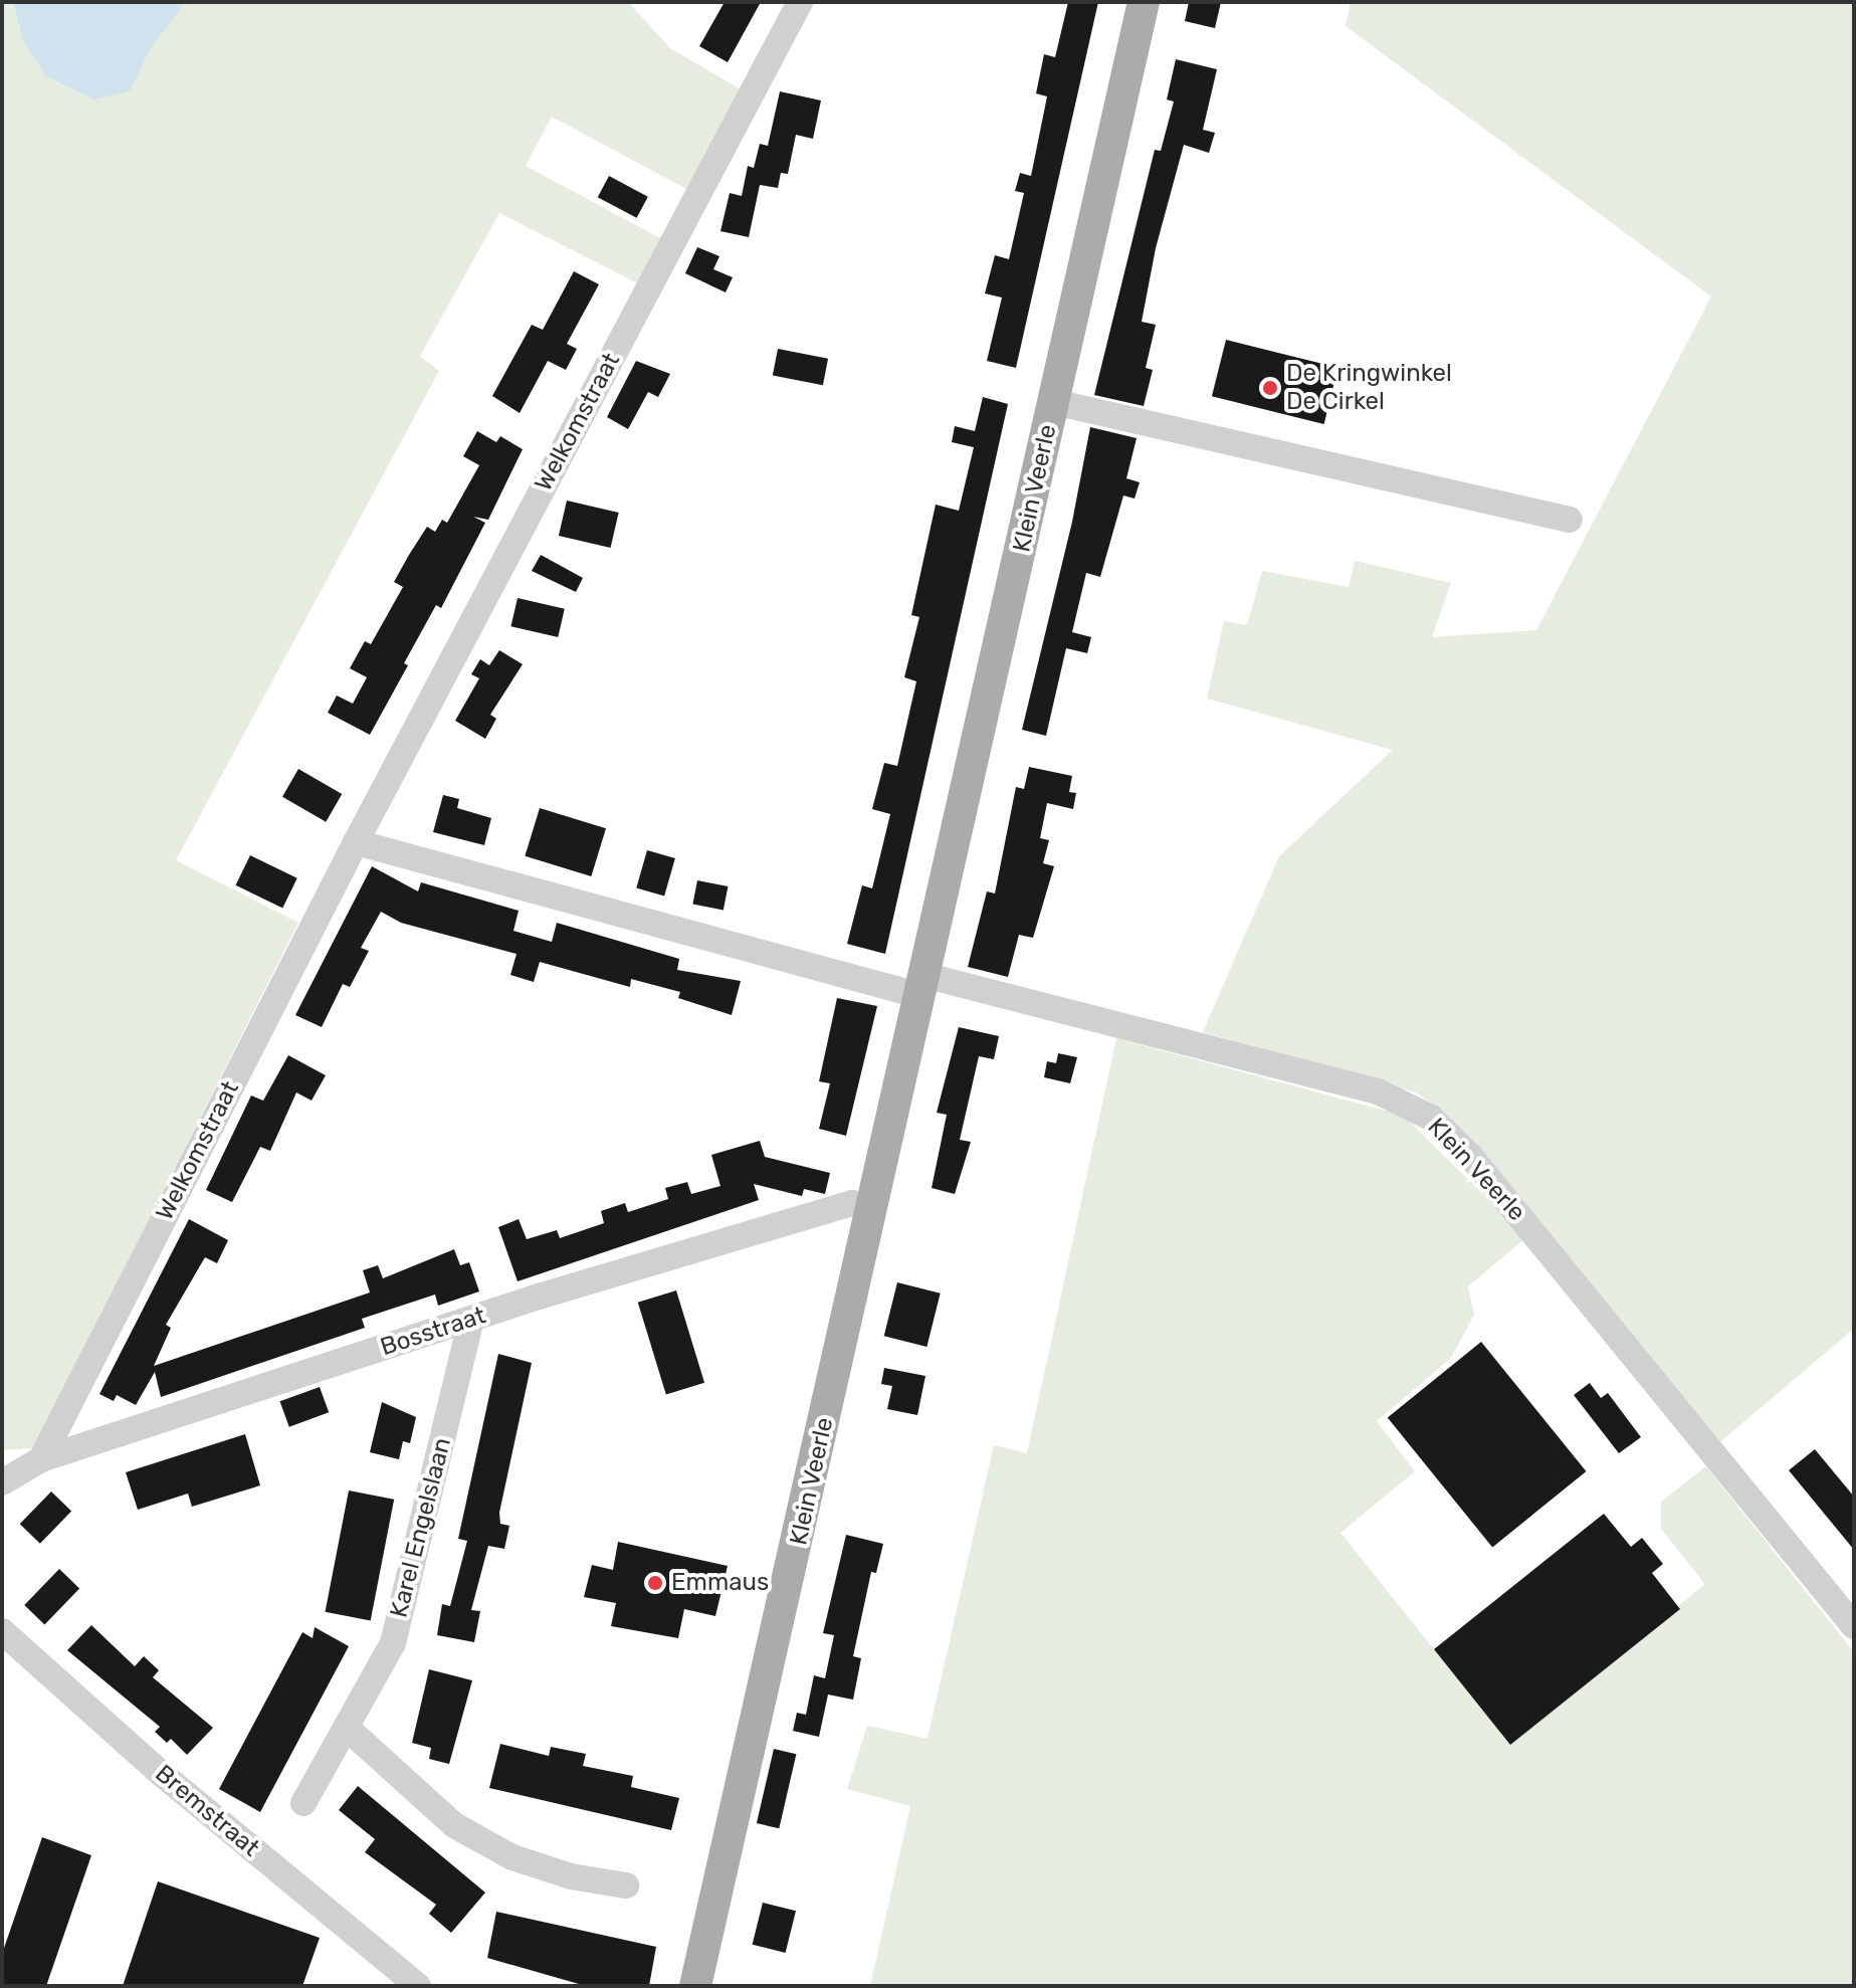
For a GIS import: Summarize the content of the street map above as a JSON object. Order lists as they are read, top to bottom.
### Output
{
  "streets": {
    "main road": ["Klein Veerle"],
    "street": [
      "Welkomstraat",
      "Bosstraat",
      "Karel Engelslaan",
      "Bremstraat"
    ]
  },
  "crossings": [
    ["Welkomstraat", "Bosstraat"],
    ["Klein Veerle", "Bosstraat"],
    ["Bosstraat", "Karel Engelslaan"]
  ],
  "places": ["De Kringwinkel De Cirkel", "Emmaus"]
}
